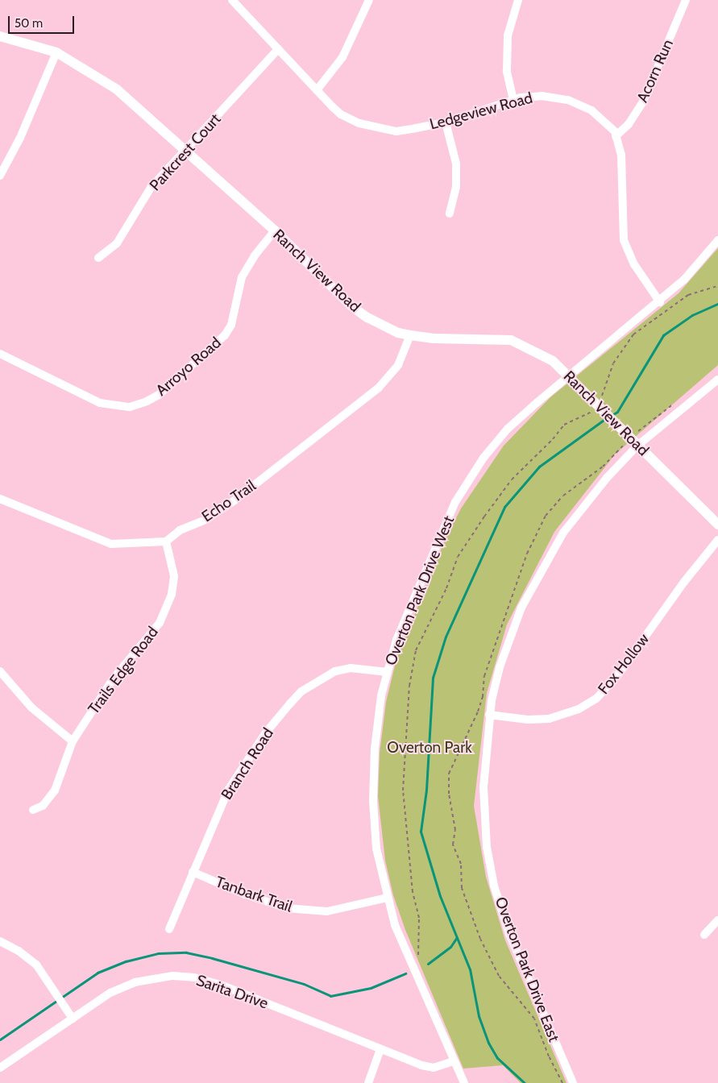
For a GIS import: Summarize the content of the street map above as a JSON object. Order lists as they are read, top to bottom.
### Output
{
  "streets": {
    "street": [
      "Acorn Run",
      "Ledgeview Road",
      "Parkcrest Court",
      "Ranch View Road",
      "Arroyo Road",
      "Echo Trail",
      "Overton Park Drive West",
      "Fox Hollow",
      "Trails Edge Road",
      "Branch Road",
      "Tanbark Trail",
      "Overton Park Drive East",
      "Sarita Drive"
    ]
  },
  "crossings": [
    ["Acorn Run", "Ledgeview Road"],
    ["Ledgeview Road", "Parkcrest Court"],
    ["Ledgeview Road", "Overton Park Drive West"],
    ["Parkcrest Court", "Ranch View Road"],
    ["Ranch View Road", "Arroyo Road"],
    ["Ranch View Road", "Echo Trail"],
    ["Ranch View Road", "Overton Park Drive West"],
    ["Ranch View Road", "Overton Park Drive East"],
    ["Echo Trail", "Trails Edge Road"],
    ["Overton Park Drive West", "Branch Road"],
    ["Overton Park Drive West", "Tanbark Trail"],
    ["Overton Park Drive West", "Sarita Drive"],
    ["Fox Hollow", "Overton Park Drive East"],
    ["Branch Road", "Tanbark Trail"]
  ],
  "parks": ["Overton Park"],
  "scale_bar": "50 m"
}
